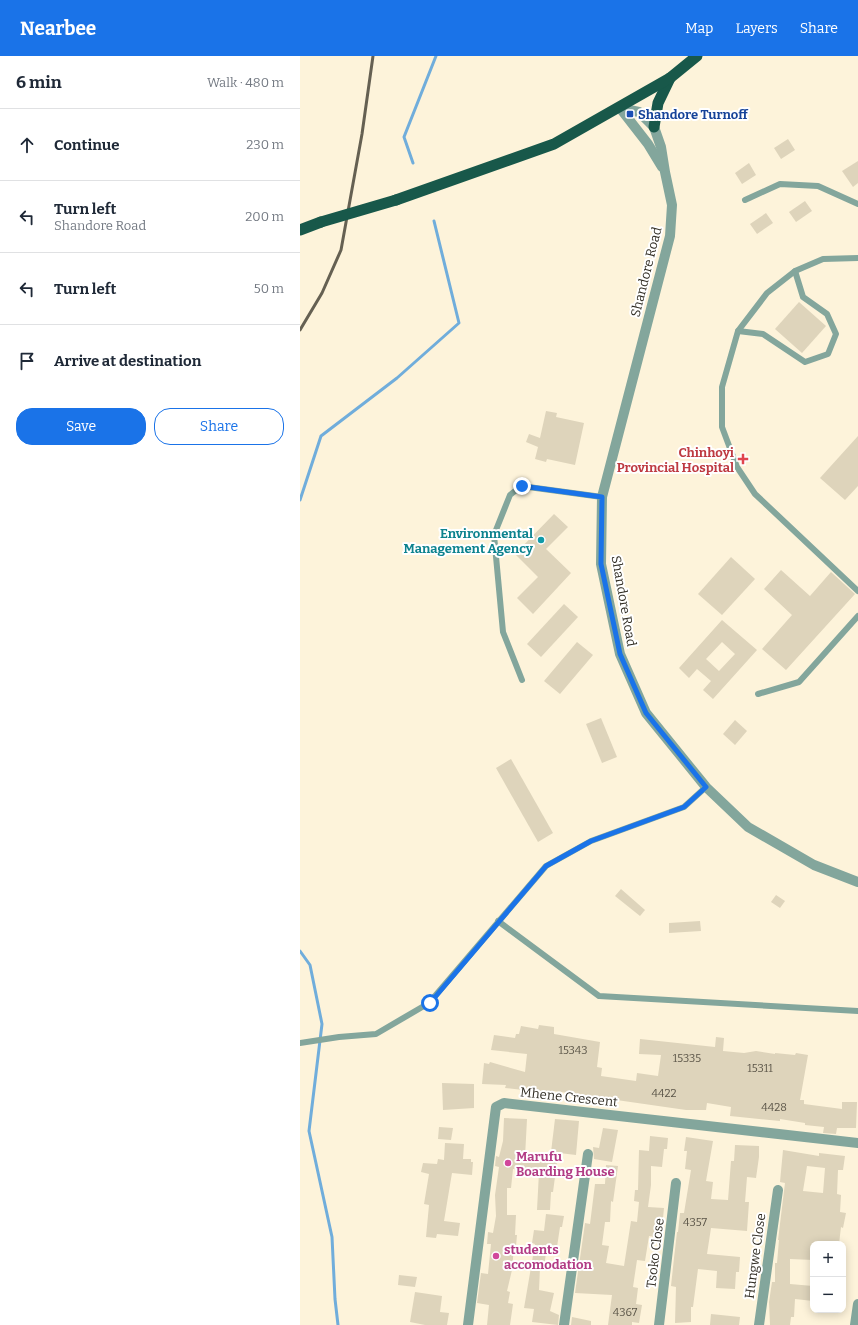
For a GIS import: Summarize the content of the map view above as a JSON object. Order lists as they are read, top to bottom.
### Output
{
  "streets": {
    "street": [
      "Shandore Road",
      "Mhene Crescent",
      "Tsoko Close",
      "Hungwe Close"
    ]
  },
  "places": {
    "transit": ["Shandore Turnoff"],
    "health": ["Chinhoyi Provincial Hospital"],
    "other": ["Environmental Management Agency", "Marufu Boarding House", "students accomodation"]
  },
  "house_numbers": [
    "15343",
    "15335",
    "15311",
    "4422",
    "4428",
    "4357",
    "4367"
  ],
  "page": {
    "header": "Nearbee",
    "nav": ["Map", "Layers", "Share"],
    "heading": ["6 min", "Walk · 480 m"],
    "list": [
      ["Continue", "230 m"],
      ["Turn left", "Shandore Road", "200 m"],
      ["Turn left", "50 m"],
      "Arrive at destination"
    ],
    "buttons": ["Save", "Share"],
    "map_buttons": ["+", "−"]
  }
}
